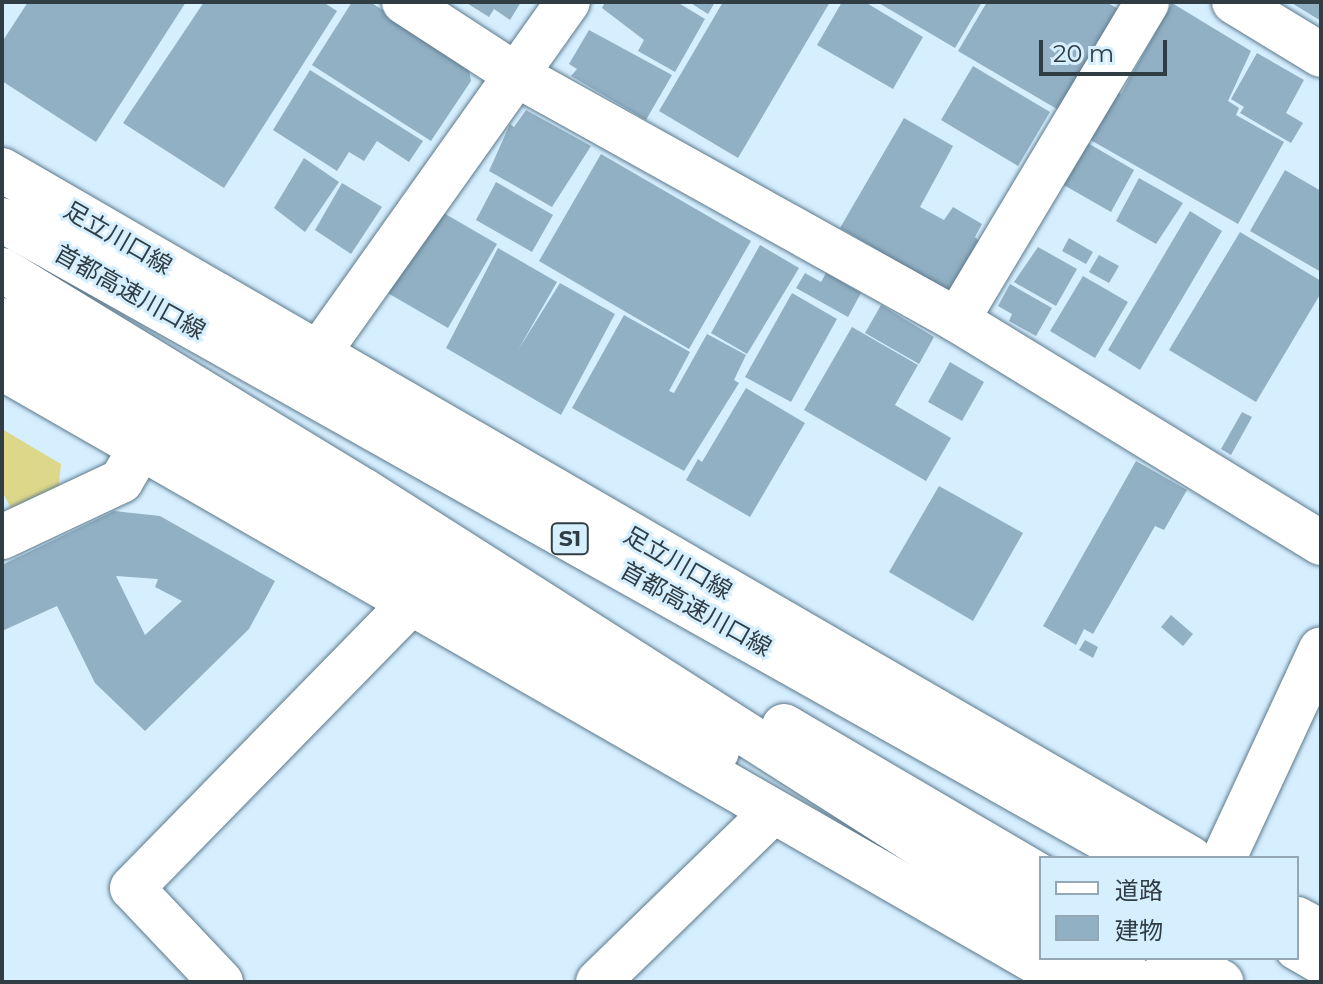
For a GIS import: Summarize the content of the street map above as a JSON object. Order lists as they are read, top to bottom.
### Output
{
  "streets": {
    "main road": ["足立川口線", "首都高速川口線", "S1"]
  },
  "legend": ["道路", "建物"],
  "scale_bar": "20 m"
}
